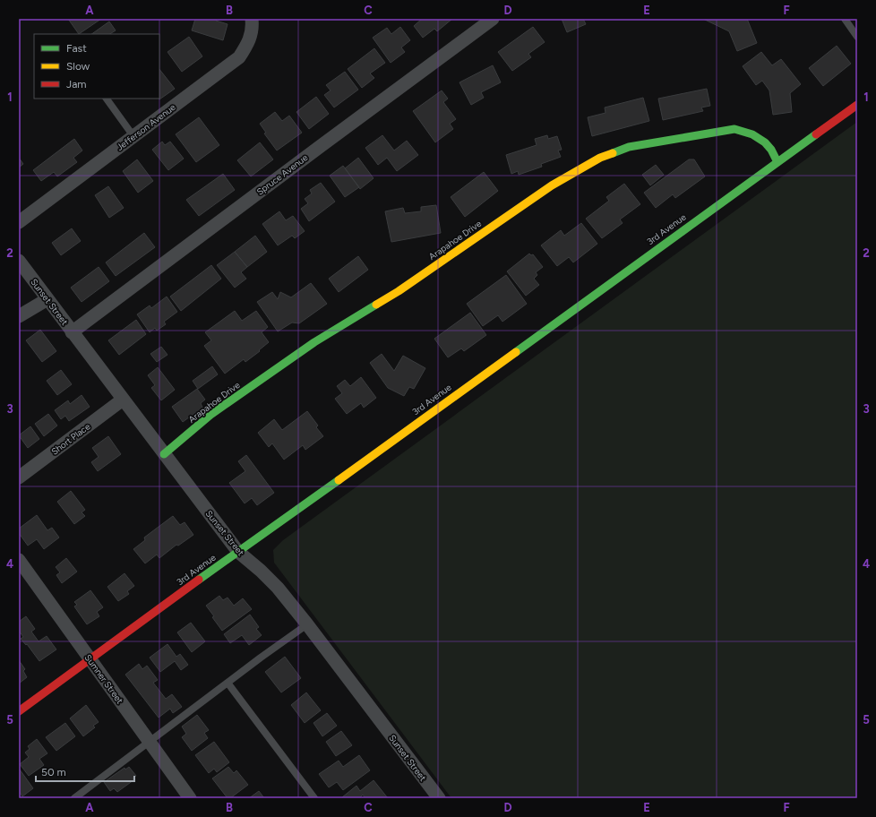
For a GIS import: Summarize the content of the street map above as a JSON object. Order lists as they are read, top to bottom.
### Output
{
  "streets": {
    "street": [
      "Jefferson Avenue",
      "Spruce Avenue",
      "3rd Avenue",
      "Arapahoe Drive",
      "Sunset Street",
      "Short Place",
      "Sumner Street"
    ]
  },
  "crossings": [
    ["Spruce Avenue", "Sunset Street"],
    ["3rd Avenue", "Arapahoe Drive"],
    ["3rd Avenue", "Sunset Street"],
    ["3rd Avenue", "Sumner Street"],
    ["Arapahoe Drive", "Sunset Street"],
    ["Sunset Street", "Short Place"]
  ],
  "legend": ["Fast", "Slow", "Jam"],
  "scale_bar": "50 m",
  "grid": {
    "columns": [
      "A",
      "B",
      "C",
      "D",
      "E",
      "F"
    ],
    "rows": [
      "1",
      "2",
      "3",
      "4",
      "5"
    ]
  }
}
